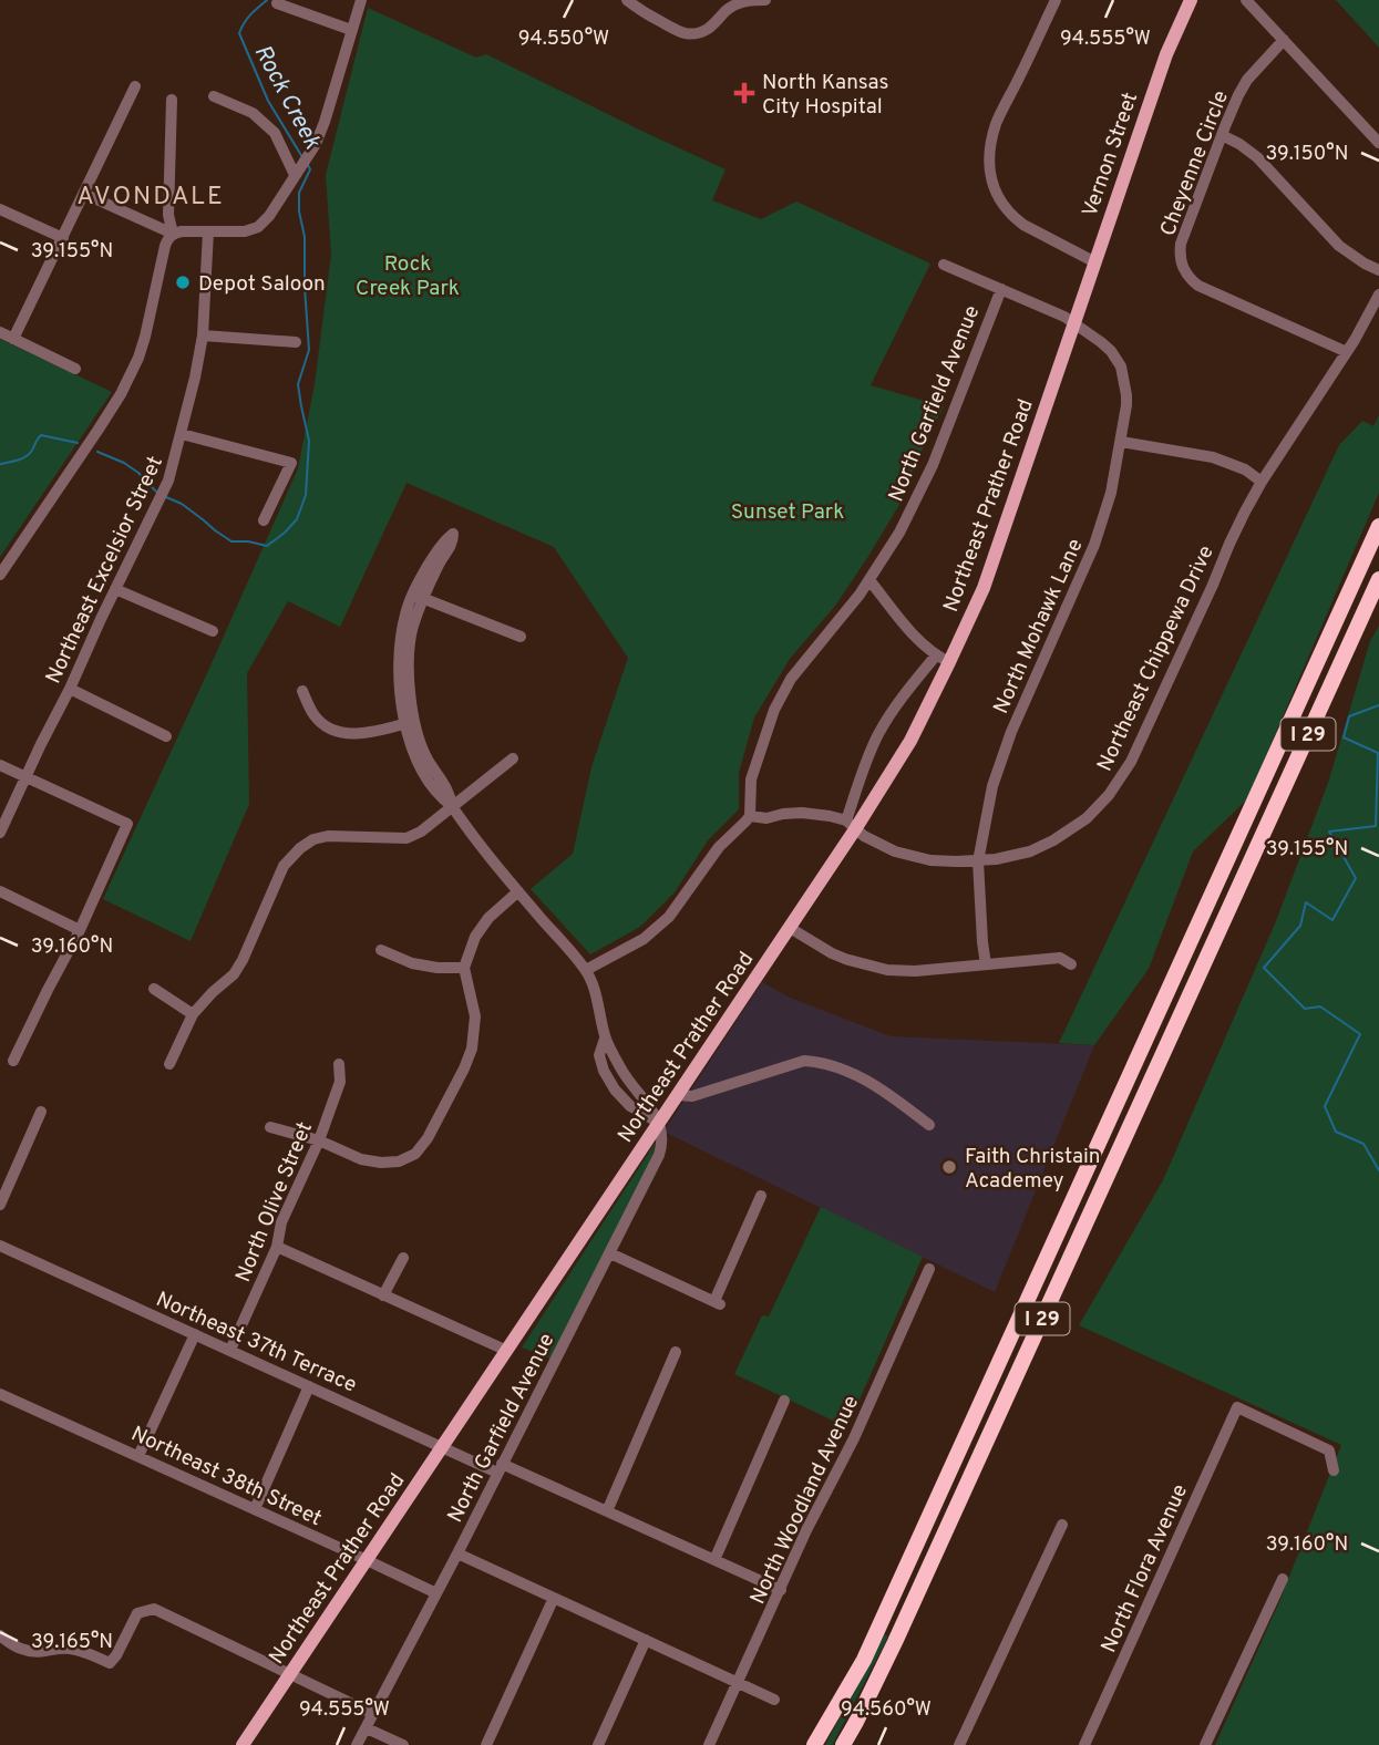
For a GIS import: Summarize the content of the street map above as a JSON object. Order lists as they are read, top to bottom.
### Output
{
  "streets": {
    "highway": ["I 29"],
    "main road": ["Vernon Street", "Northeast Prather Road"],
    "street": [
      "Cheyenne Circle",
      "North Garfield Avenue",
      "Northeast Excelsior Street",
      "North Mohawk Lane",
      "Northeast Chippewa Drive",
      "North Olive Street",
      "Northeast 37th Terrace",
      "Northeast 38th Street",
      "North Woodland Avenue",
      "North Flora Avenue"
    ]
  },
  "crossings": [
    ["Vernon Street", "Northeast Prather Road"],
    ["Vernon Street", "North Mohawk Lane"],
    ["Cheyenne Circle", "Northeast Chippewa Drive"],
    ["North Garfield Avenue", "Northeast Prather Road"],
    ["North Garfield Avenue", "North Mohawk Lane"],
    ["North Garfield Avenue", "Northeast Chippewa Drive"],
    ["North Garfield Avenue", "Northeast 37th Terrace"],
    ["North Garfield Avenue", "Northeast 38th Street"],
    ["Northeast Prather Road", "North Mohawk Lane"],
    ["Northeast Prather Road", "Northeast Chippewa Drive"],
    ["Northeast Prather Road", "Northeast 37th Terrace"],
    ["Northeast Prather Road", "Northeast 38th Street"],
    ["North Mohawk Lane", "Northeast Chippewa Drive"],
    ["North Olive Street", "Northeast 37th Terrace"],
    ["Northeast 37th Terrace", "North Woodland Avenue"]
  ],
  "districts": ["AVONDALE"],
  "water": ["Rock Creek"],
  "parks": ["Rock Creek Park", "Sunset Park"],
  "places": {
    "health": ["North Kansas City Hospital"],
    "other": ["Depot Saloon", "Faith Christain Academey"]
  },
  "coordinates": [
    "94.550°W",
    "94.555°W",
    "39.150°N",
    "39.155°N",
    "39.160°N",
    "39.165°N",
    "94.560°W"
  ]
}
